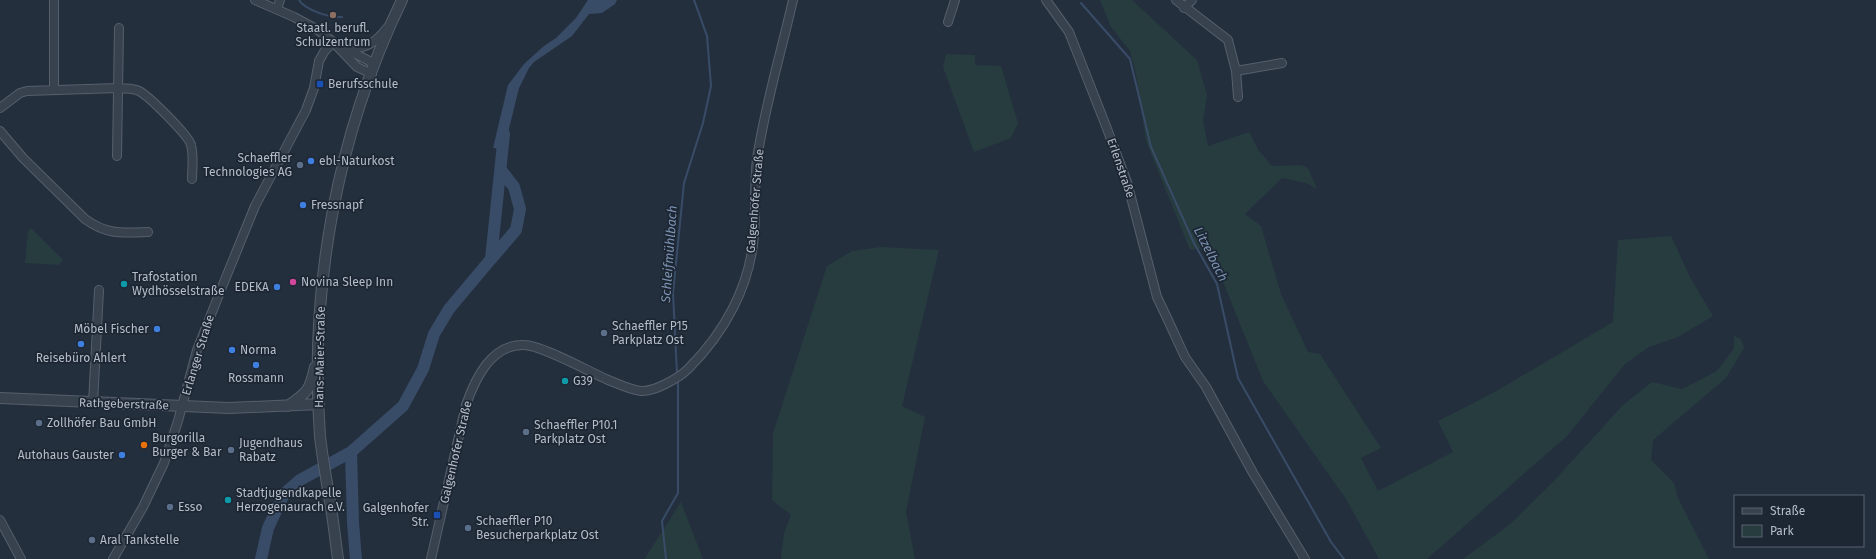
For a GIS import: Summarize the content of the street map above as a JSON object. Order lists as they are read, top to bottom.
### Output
{
  "streets": {
    "street": [
      "Erlenstraße",
      "Galgenhofer Straße",
      "Erlanger Straße",
      "Hans-Maier-Straße",
      "Rathgeberstraße"
    ]
  },
  "crossings": [
    ["Erlanger Straße", "Rathgeberstraße"],
    ["Hans-Maier-Straße", "Rathgeberstraße"]
  ],
  "water": ["Schleifmühlbach", "Litzelbach"],
  "places": {
    "other": [
      "Staatl. berufl. Schulzentrum",
      "ebl-Naturkost",
      "Schaeffler Technologies AG",
      "Fressnapf",
      "Novina Sleep Inn",
      "Trafostation Wydhösselstraße",
      "EDEKA",
      "Möbel Fischer",
      "Schaeffler P15 Parkplatz Ost",
      "Reisebüro Ahlert",
      "Norma",
      "Rossmann",
      "G39",
      "Zollhöfer Bau GmbH",
      "Schaeffler P10.1 Parkplatz Ost",
      "Burgorilla Burger & Bar",
      "Jugendhaus Rabatz",
      "Autohaus Gauster",
      "Stadtjugendkapelle Herzogenaurach e.V.",
      "Esso",
      "Schaeffler P10 Besucherparkplatz Ost",
      "Aral Tankstelle"
    ],
    "transit": ["Berufsschule", "Galgenhofer Str."]
  },
  "legend": ["Straße", "Park"]
}
